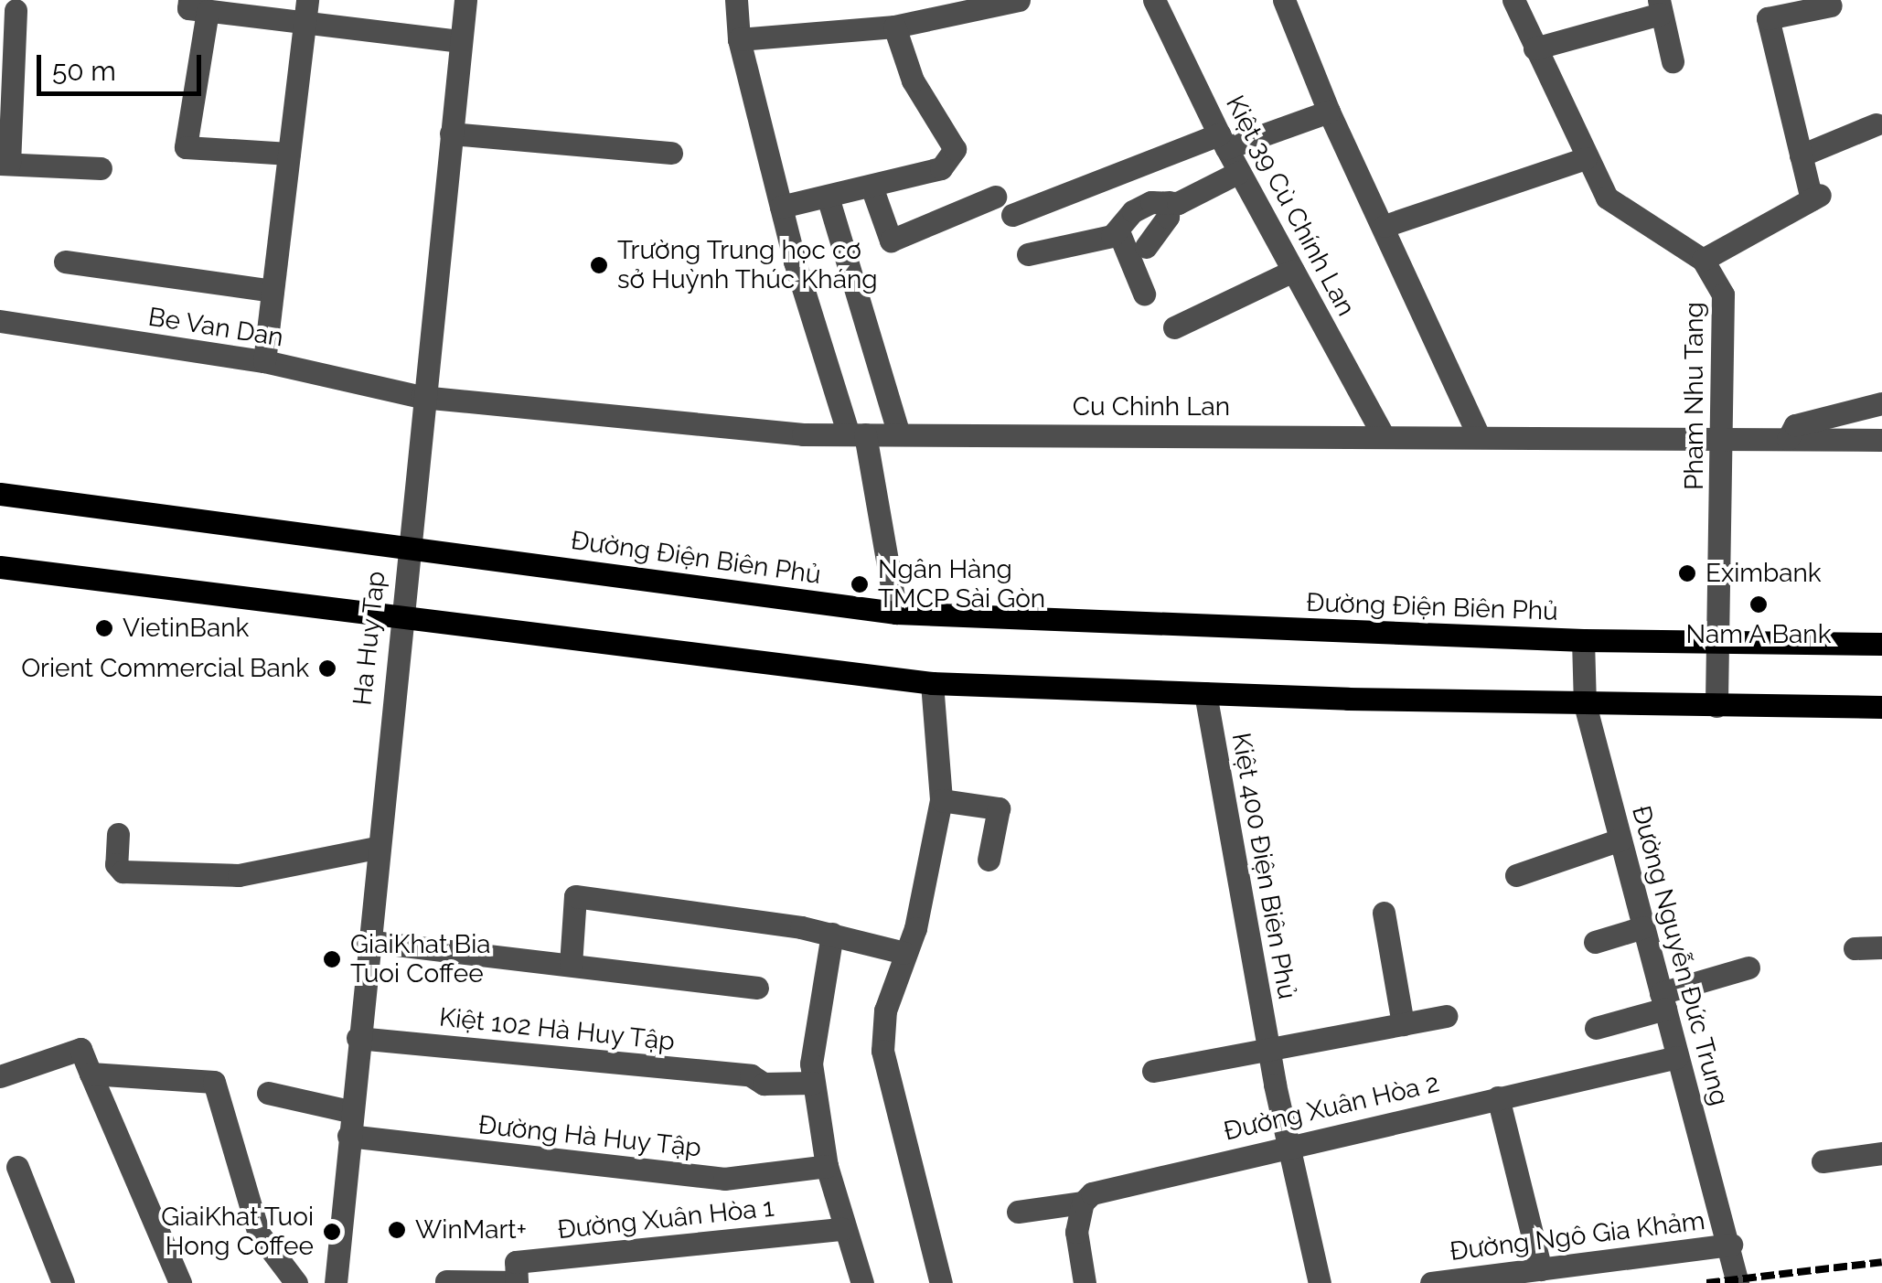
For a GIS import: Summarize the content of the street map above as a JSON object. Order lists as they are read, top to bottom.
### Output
{
  "streets": {
    "main road": ["Đường Điện Biên Phủ"],
    "street": [
      "Kiệt 39 Cù Chính Lan",
      "Be Van Dan",
      "Pham Nhu Tang",
      "Cu Chinh Lan",
      "Ha Huy Tap",
      "Kiệt 400 Điện Biên Phủ",
      "Đường Nguyễn Đức Trung",
      "Kiệt 102 Hà Huy Tập",
      "Đường Xuân Hòa 2",
      "Đường Hà Huy Tập",
      "Đường Xuân Hòa 1",
      "Đường Ngô Gia Khảm"
    ]
  },
  "crossings": [
    ["Kiệt 39 Cù Chính Lan", "Cu Chinh Lan"],
    ["Be Van Dan", "Cu Chinh Lan"],
    ["Be Van Dan", "Ha Huy Tap"],
    ["Pham Nhu Tang", "Cu Chinh Lan"],
    ["Pham Nhu Tang", "Đường Điện Biên Phủ"],
    ["Cu Chinh Lan", "Ha Huy Tap"],
    ["Đường Điện Biên Phủ", "Ha Huy Tap"],
    ["Đường Điện Biên Phủ", "Đường Nguyễn Đức Trung"],
    ["Ha Huy Tap", "Kiệt 102 Hà Huy Tập"],
    ["Ha Huy Tap", "Đường Hà Huy Tập"],
    ["Kiệt 400 Điện Biên Phủ", "Đường Xuân Hòa 2"],
    ["Đường Nguyễn Đức Trung", "Đường Xuân Hòa 2"],
    ["Đường Nguyễn Đức Trung", "Đường Ngô Gia Khảm"]
  ],
  "places": [
    "Trường Trung học cơ sở Huỳnh Thúc Kháng",
    "Eximbank",
    "Ngân Hàng TMCP Sài Gòn",
    "Nam A Bank",
    "VietinBank",
    "Orient Commercial Bank",
    "GiaiKhat Bia Tuoi Coffee",
    "WinMart+",
    "GiaiKhat Tuoi Hong Coffee"
  ],
  "scale_bar": "50 m"
}
